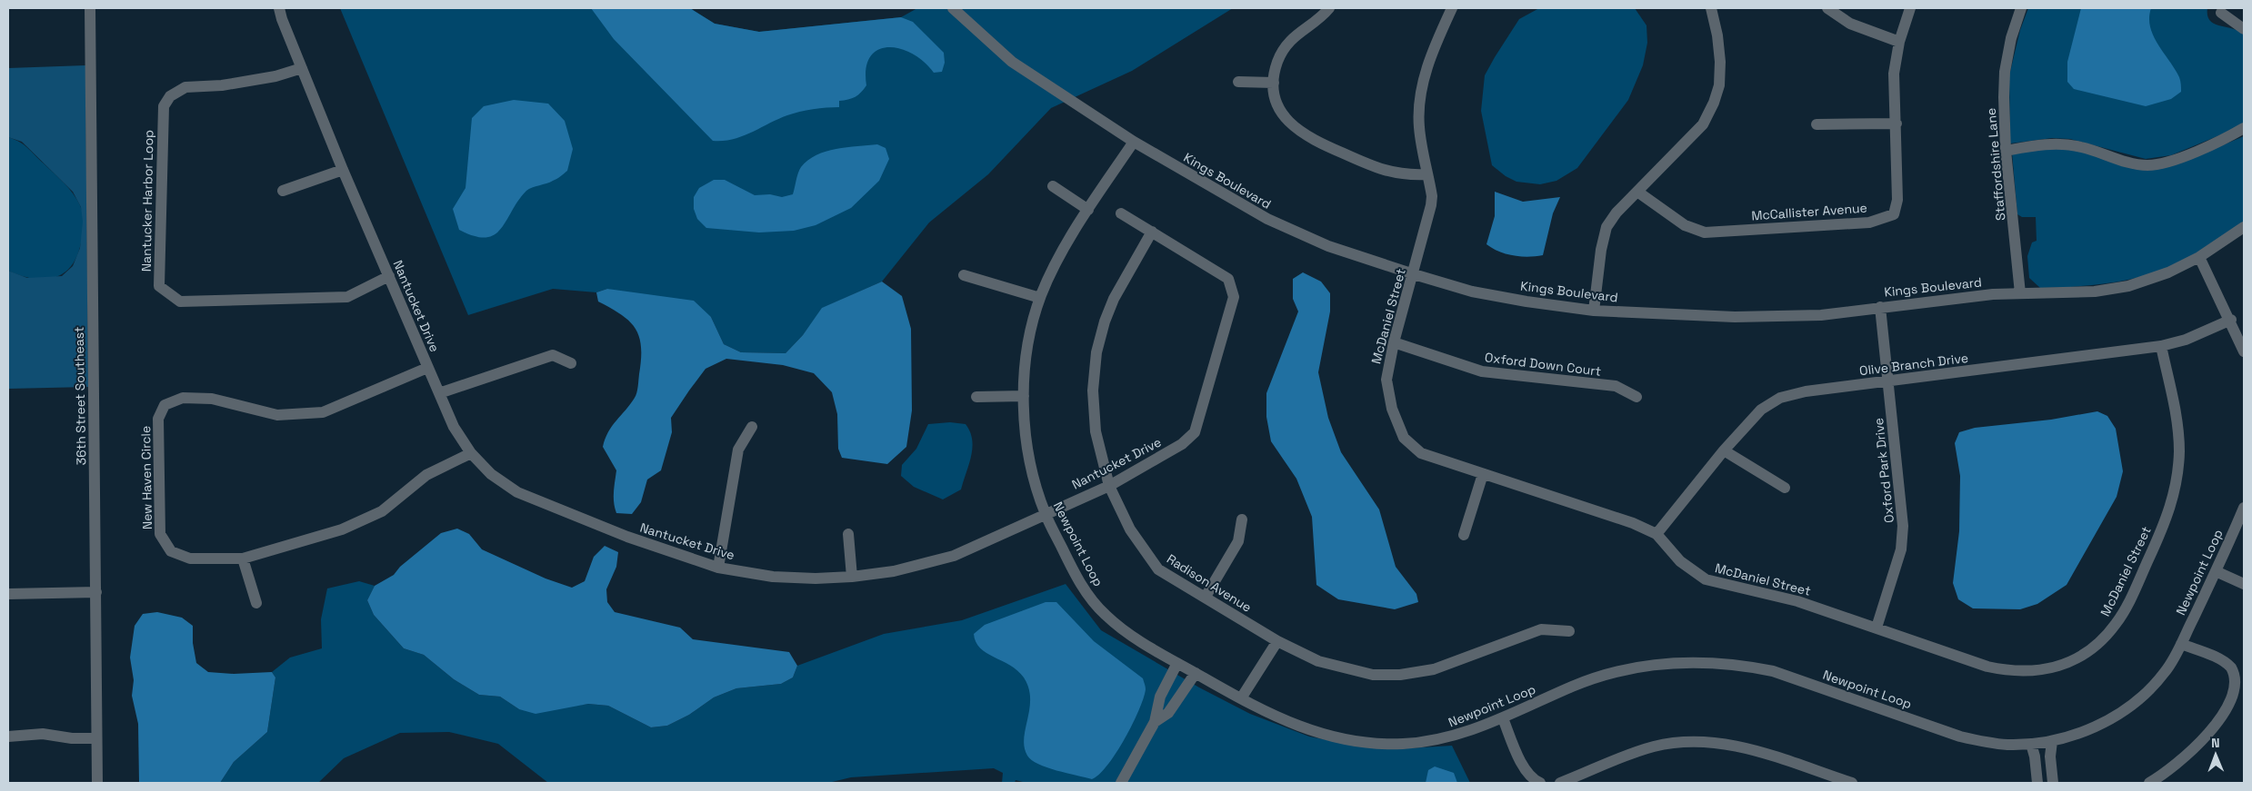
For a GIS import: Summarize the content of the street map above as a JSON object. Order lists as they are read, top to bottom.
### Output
{
  "streets": {
    "street": [
      "Staffordshire Lane",
      "Kings Boulevard",
      "Nantucker Harbor Loop",
      "McCallister Avenue",
      "Nantucket Drive",
      "McDaniel Street",
      "Oxford Down Court",
      "Olive Branch Drive",
      "36th Street Southeast",
      "Oxford Park Drive",
      "New Haven Circle",
      "Newpoint Loop",
      "Radison Avenue"
    ]
  },
  "crossings": [
    ["Staffordshire Lane", "Kings Boulevard"],
    ["Kings Boulevard", "McDaniel Street"],
    ["Kings Boulevard", "Oxford Park Drive"],
    ["Kings Boulevard", "Newpoint Loop"],
    ["Nantucker Harbor Loop", "Nantucket Drive"],
    ["Nantucket Drive", "New Haven Circle"],
    ["Nantucket Drive", "Newpoint Loop"],
    ["Nantucket Drive", "Radison Avenue"],
    ["McDaniel Street", "Oxford Down Court"],
    ["McDaniel Street", "Olive Branch Drive"],
    ["McDaniel Street", "Oxford Park Drive"],
    ["Olive Branch Drive", "Oxford Park Drive"]
  ],
  "north": "top"
}
